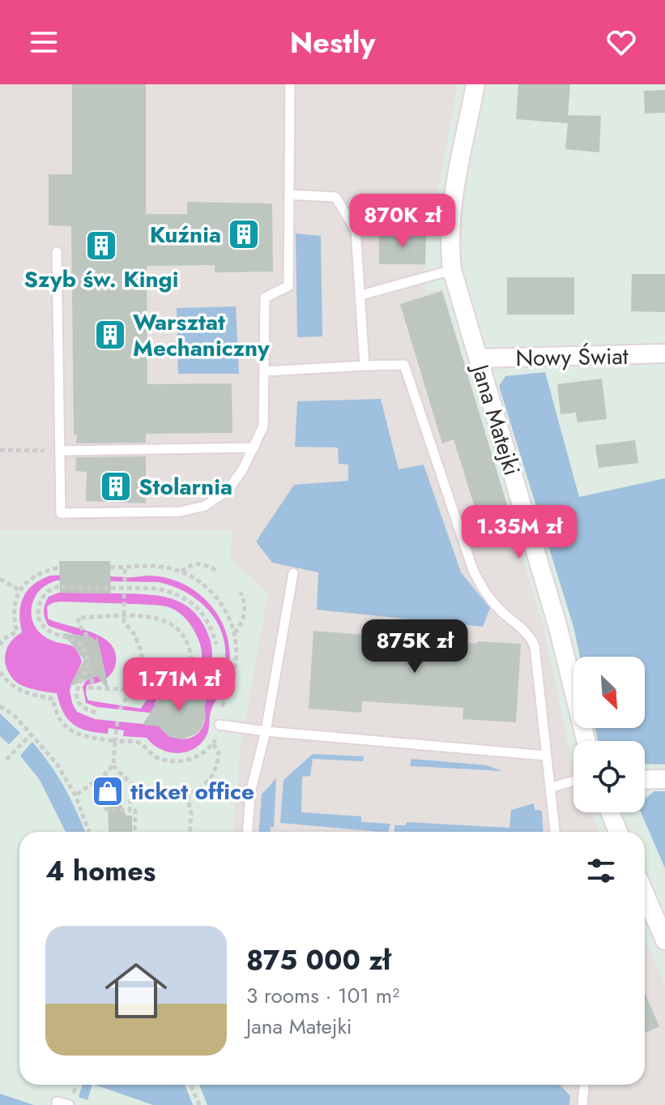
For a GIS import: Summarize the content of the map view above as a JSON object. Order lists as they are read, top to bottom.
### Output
{
  "streets": {
    "street": ["Nowy Świat", "Jana Matejki"]
  },
  "crossings": [
    ["Nowy Świat", "Jana Matejki"]
  ],
  "places": {
    "building": [
      "Kuźnia",
      "Szyb św. Kingi",
      "Warsztat Mechaniczny",
      "Stolarnia"
    ],
    "shop": ["ticket office"]
  },
  "north": "bottom right",
  "page": {
    "header": "Nestly",
    "price": [
      "870K zł",
      "1.35M zł",
      "875K zł",
      "1.71M zł"
    ],
    "heading": "4 homes",
    "list": [
      {
        "name": "875 000 zł",
        "note": "3 rooms · 101 m² · Jana Matejki"
      }
    ]
  }
}
